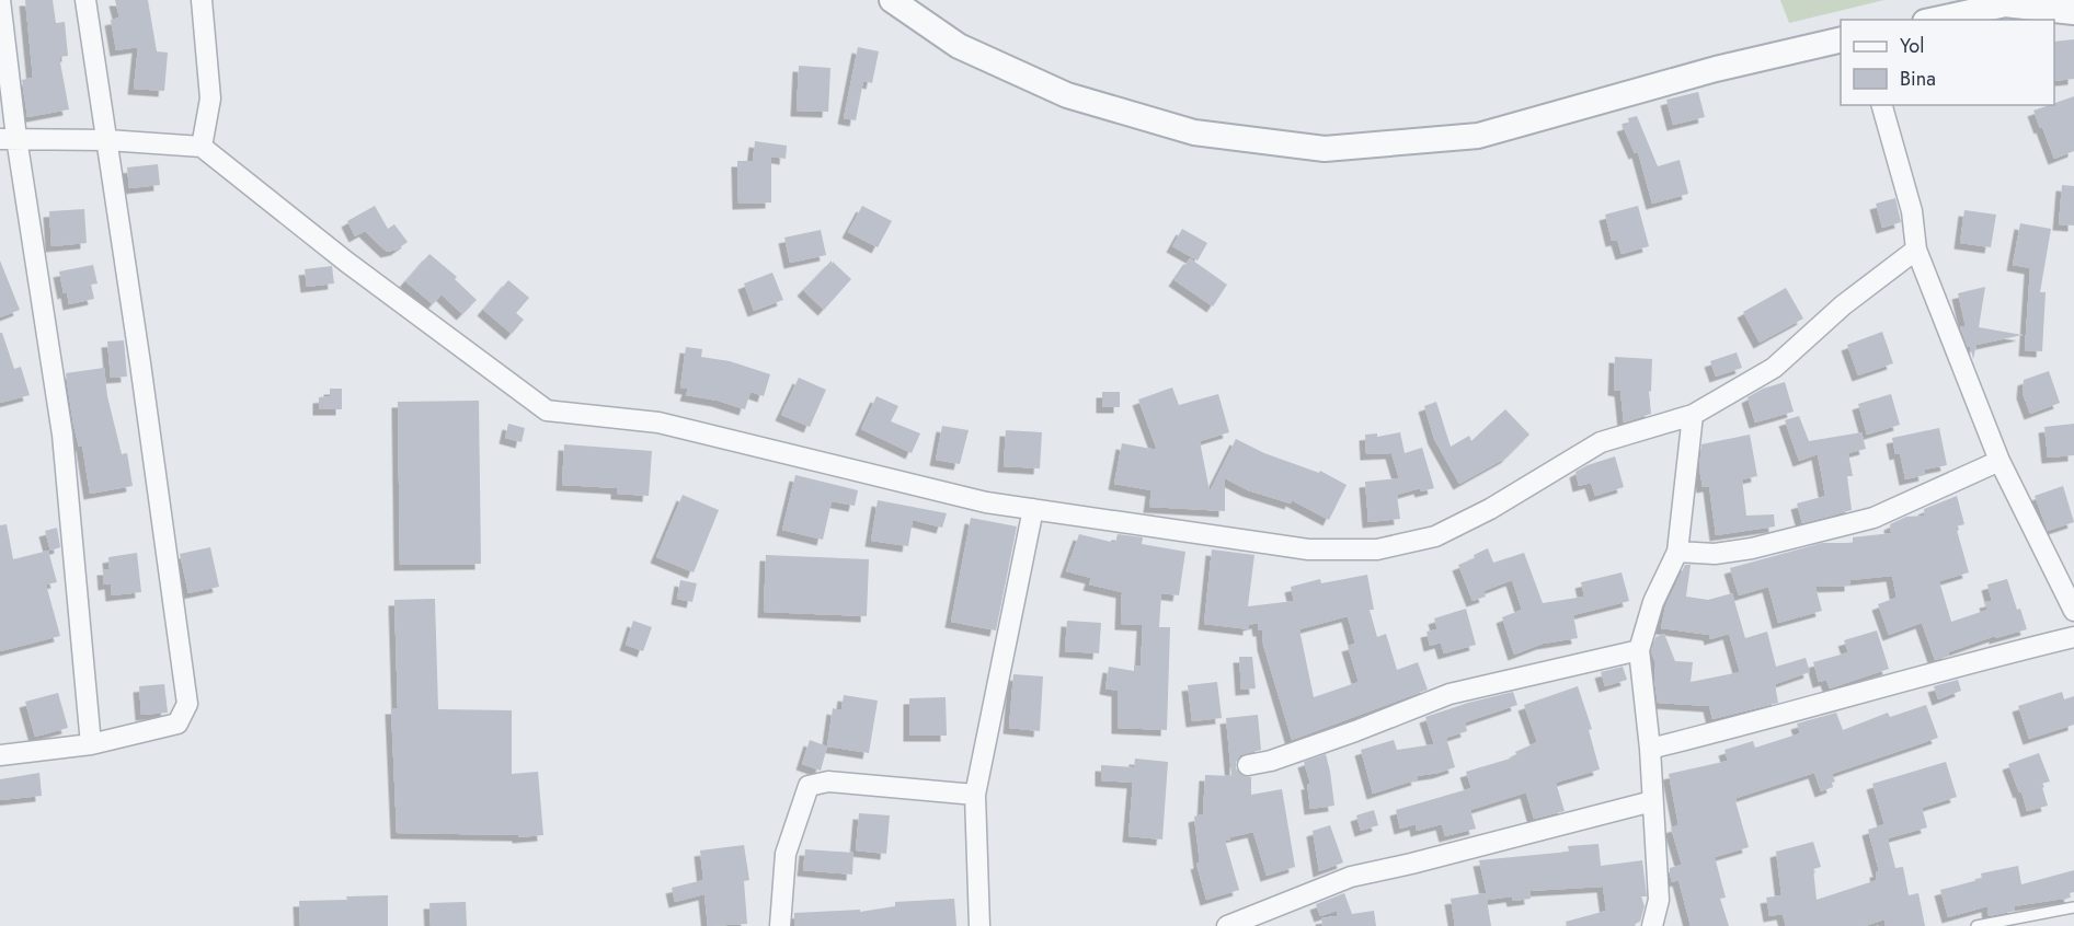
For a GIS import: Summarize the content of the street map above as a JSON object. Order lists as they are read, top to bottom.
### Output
{
  "legend": ["Yol", "Bina"]
}
